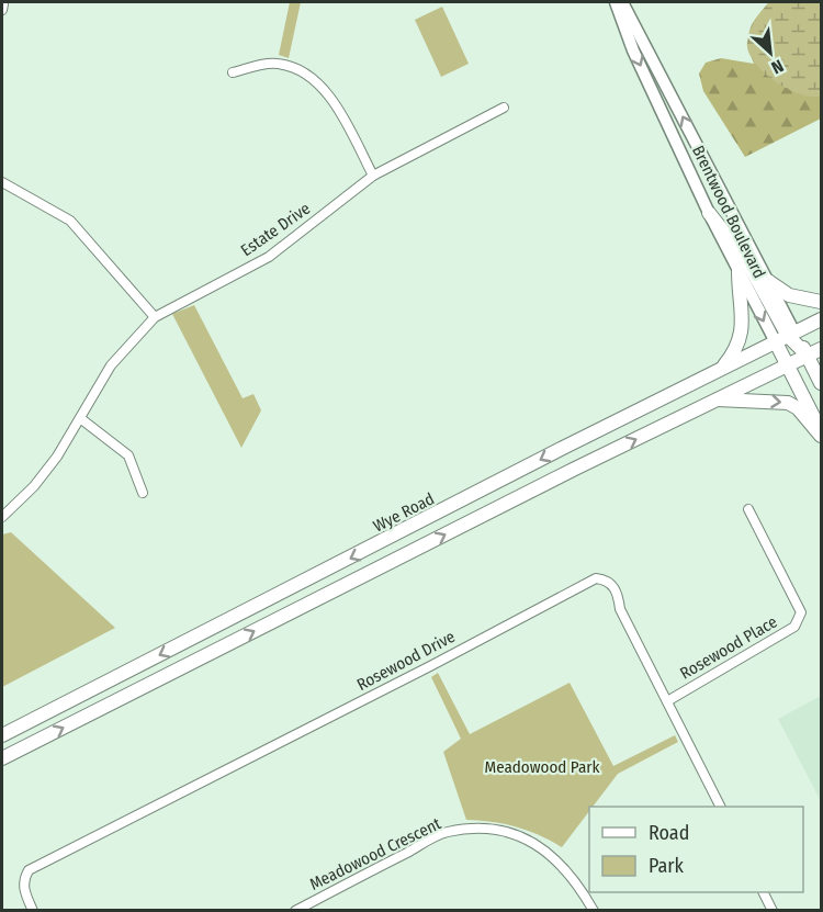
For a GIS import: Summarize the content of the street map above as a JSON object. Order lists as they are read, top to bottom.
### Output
{
  "streets": {
    "main road": ["Brentwood Boulevard", "Wye Road"],
    "street": [
      "Estate Drive",
      "Rosewood Place",
      "Rosewood Drive",
      "Meadowood Crescent"
    ]
  },
  "crossings": [
    ["Brentwood Boulevard", "Wye Road"],
    ["Rosewood Place", "Rosewood Drive"]
  ],
  "parks": ["Meadowood Park"],
  "legend": ["Road", "Park"],
  "north": "bottom right"
}
